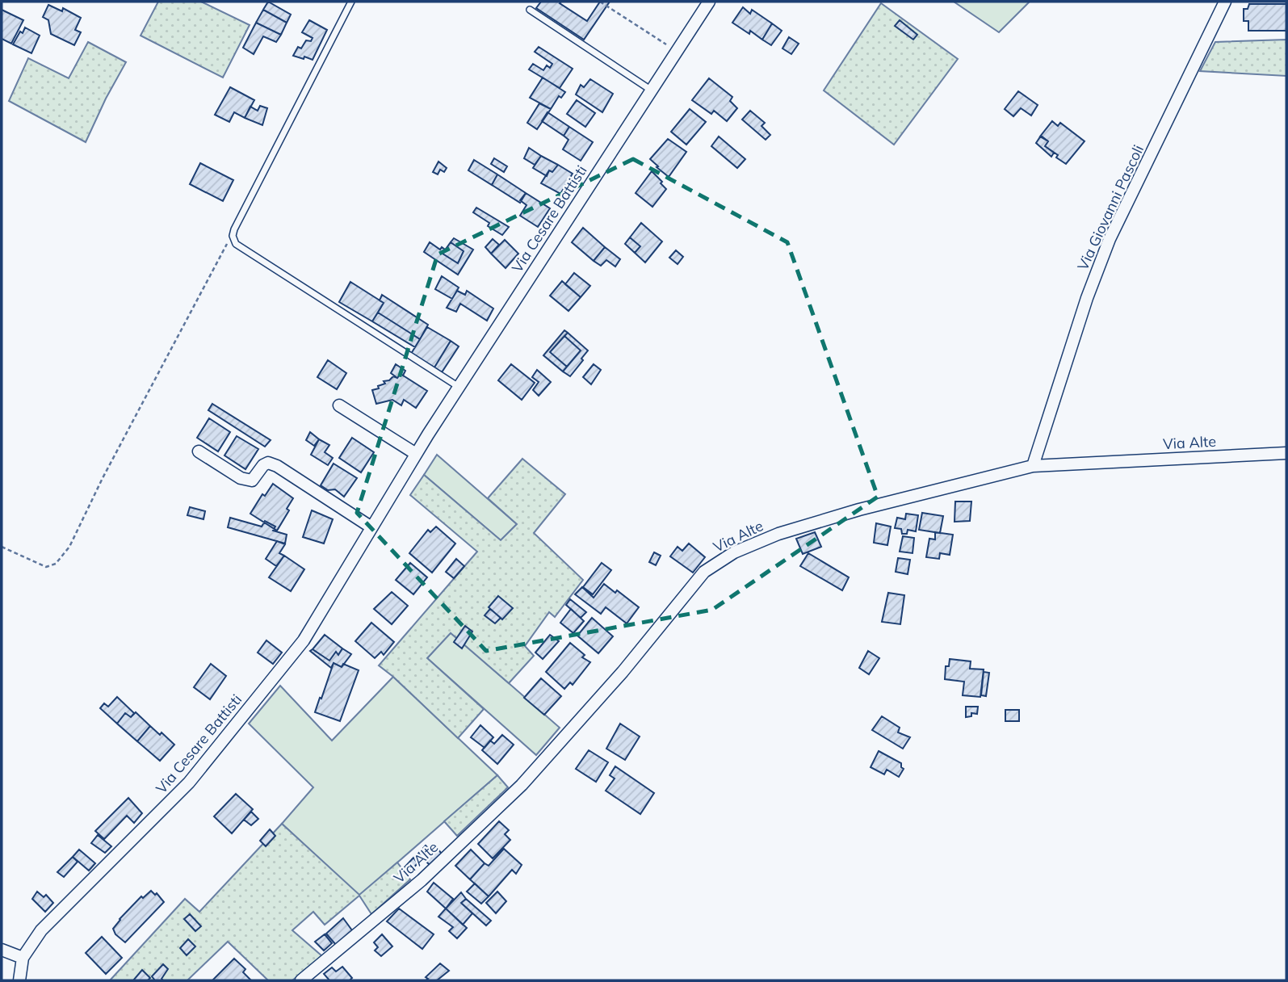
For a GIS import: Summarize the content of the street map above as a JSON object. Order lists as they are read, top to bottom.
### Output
{
  "streets": {
    "street": ["Via Giovanni Pascoli", "Via Cesare Battisti", "Via Alte"]
  },
  "crossings": [
    ["Via Giovanni Pascoli", "Via Alte"]
  ]
}
